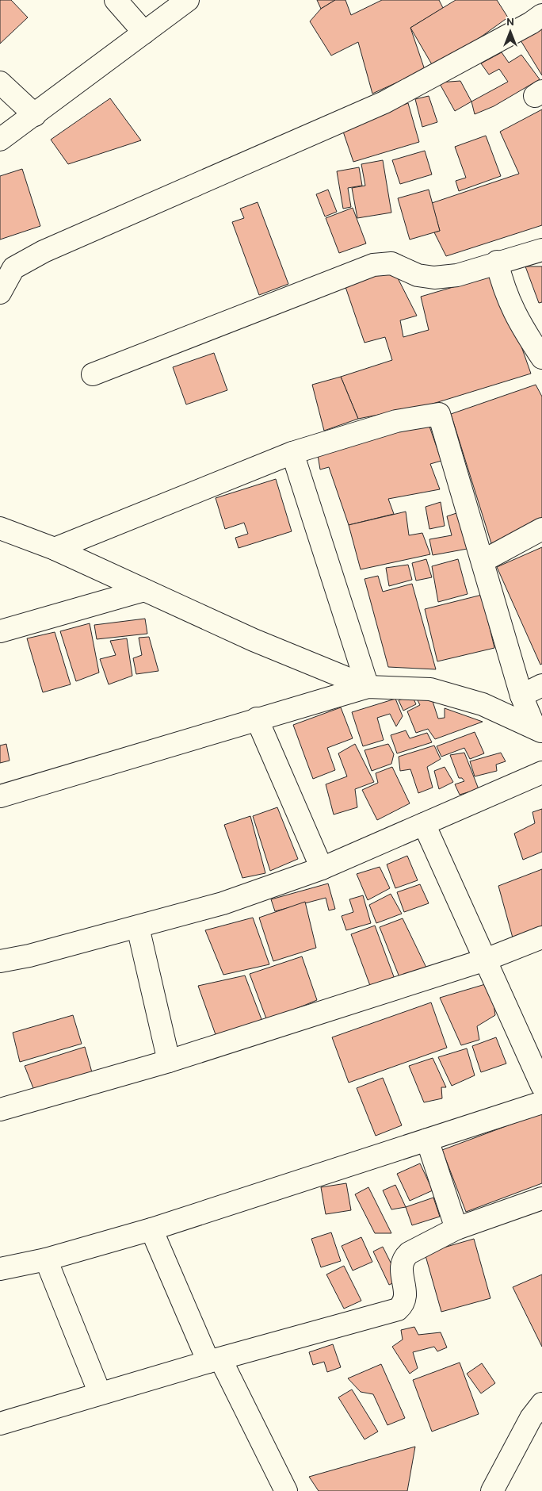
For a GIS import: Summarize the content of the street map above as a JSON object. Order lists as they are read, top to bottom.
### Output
{
  "north": "top"
}
